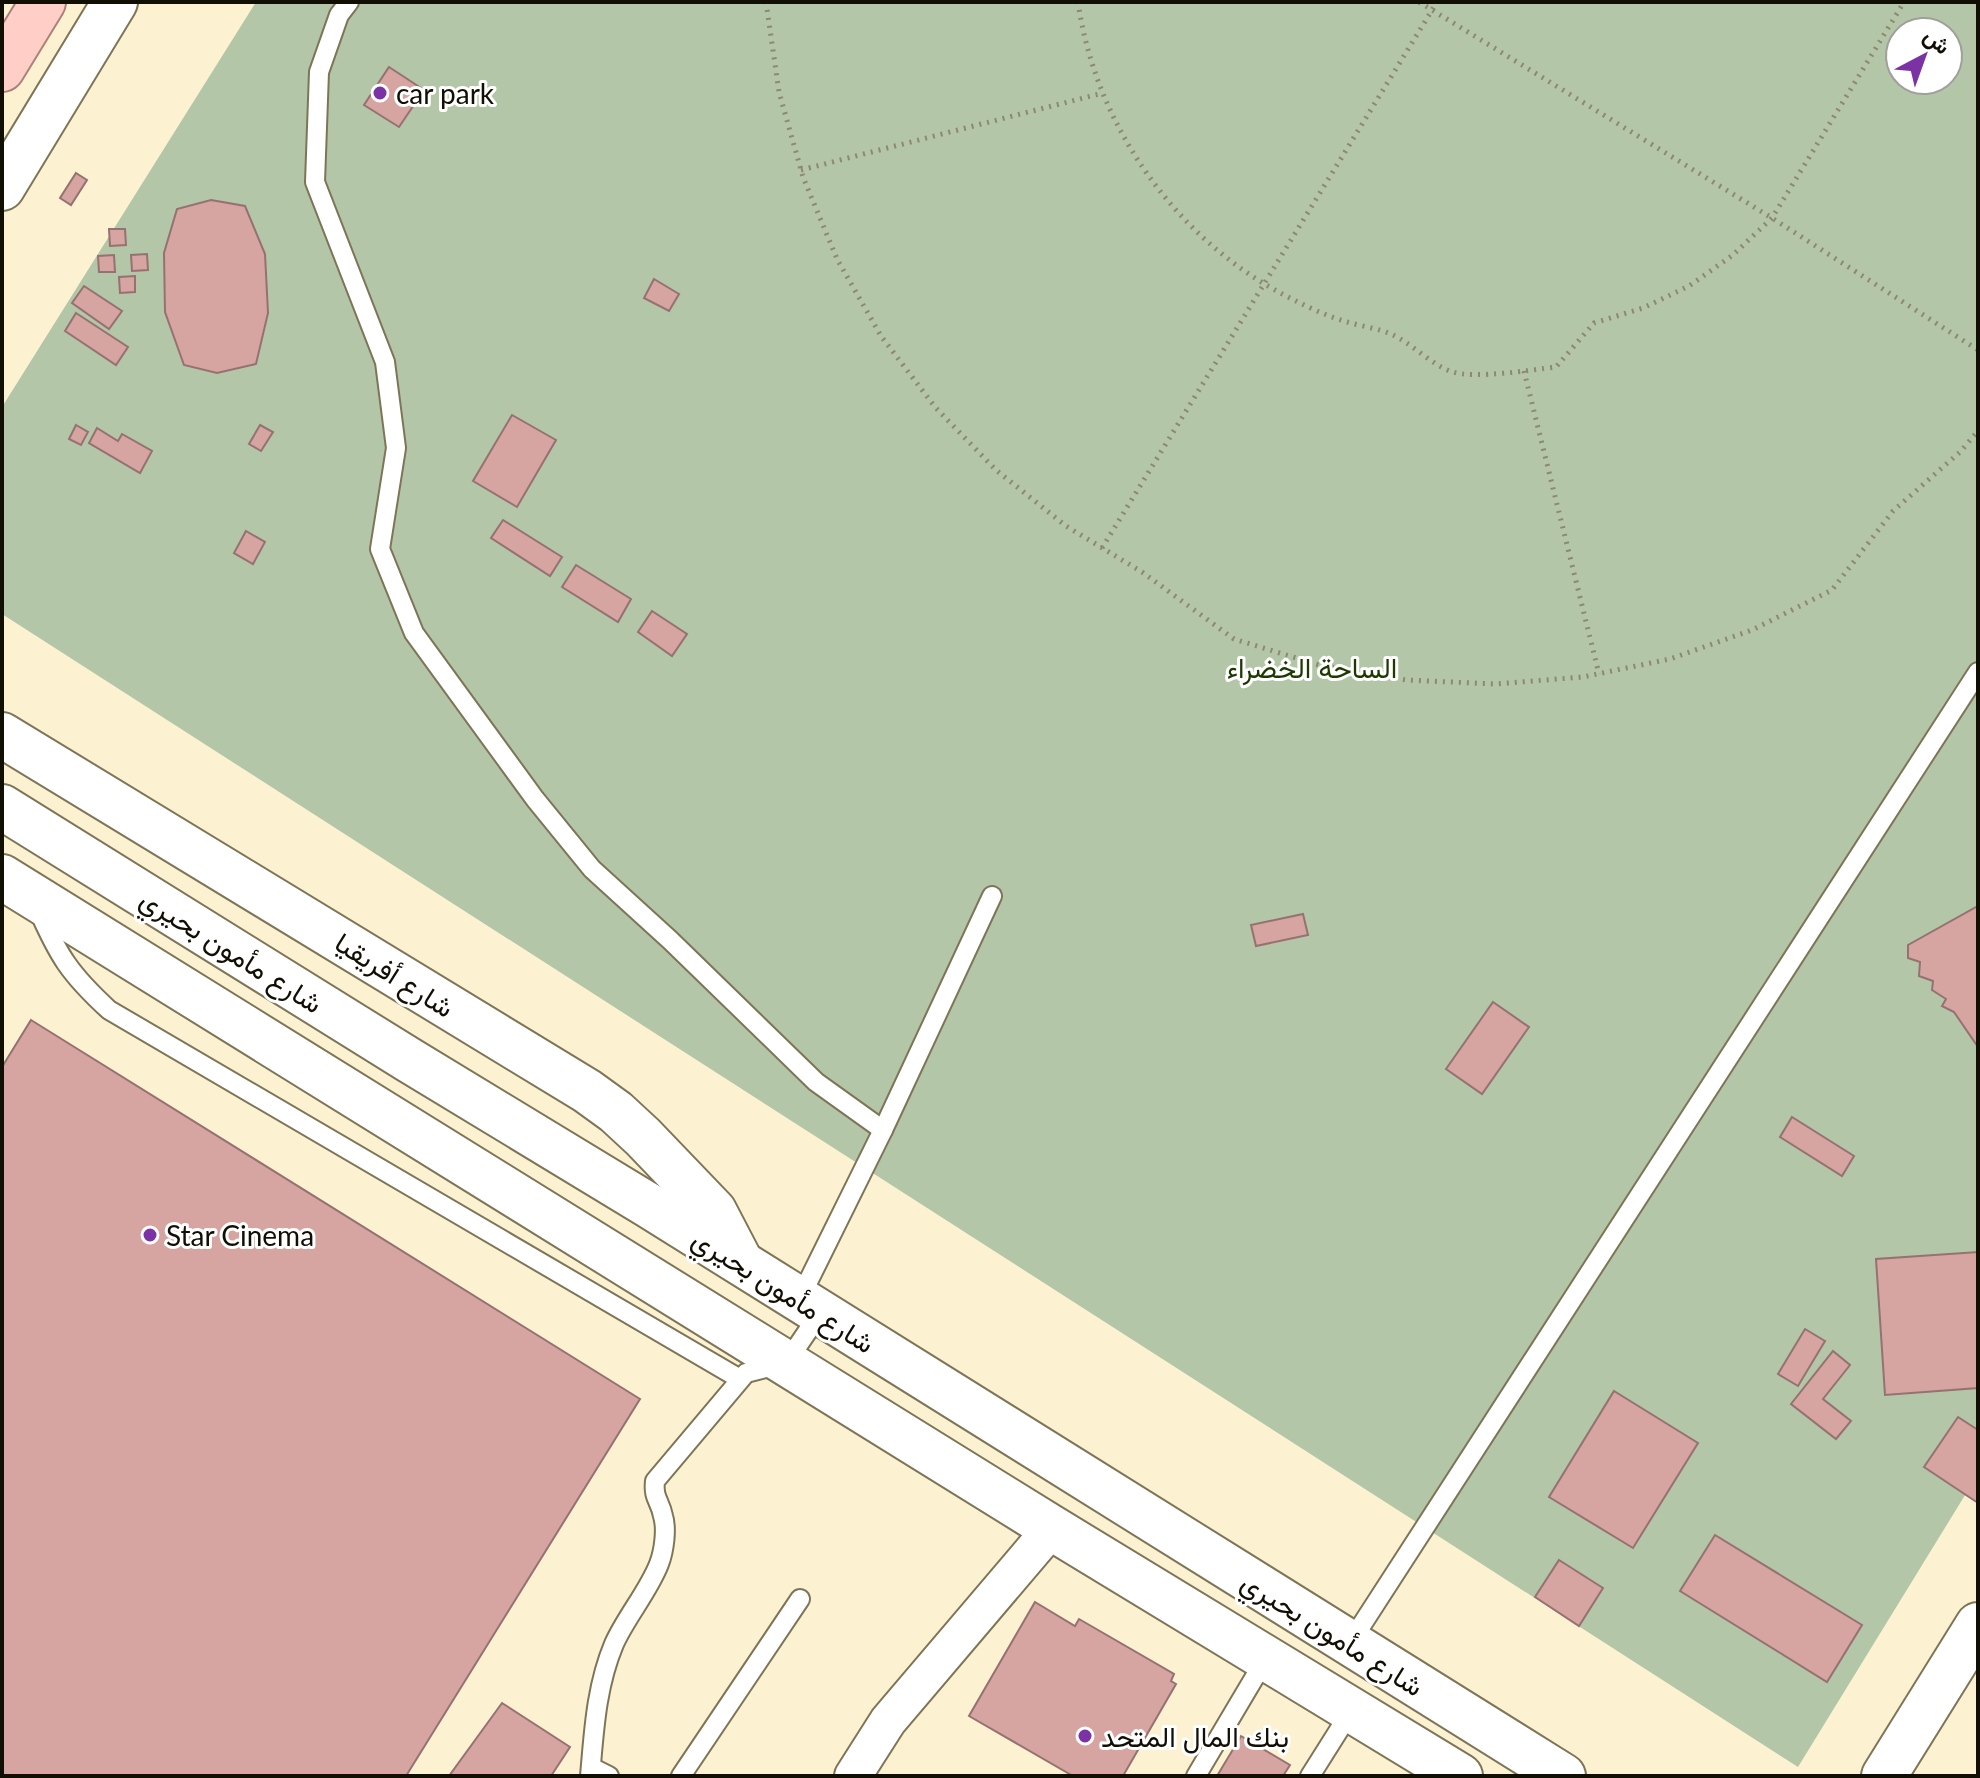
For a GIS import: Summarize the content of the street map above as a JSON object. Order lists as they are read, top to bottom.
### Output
{
  "streets": {
    "street": ["شارع مأمون بحيري", "شارع أفريقيا"]
  },
  "crossings": [
    ["شارع مأمون بحيري", "شارع أفريقيا"]
  ],
  "parks": ["الساحة الخضراء"],
  "places": ["car park", "Star Cinema", "بنك المال المتحد"],
  "north": "top right"
}
